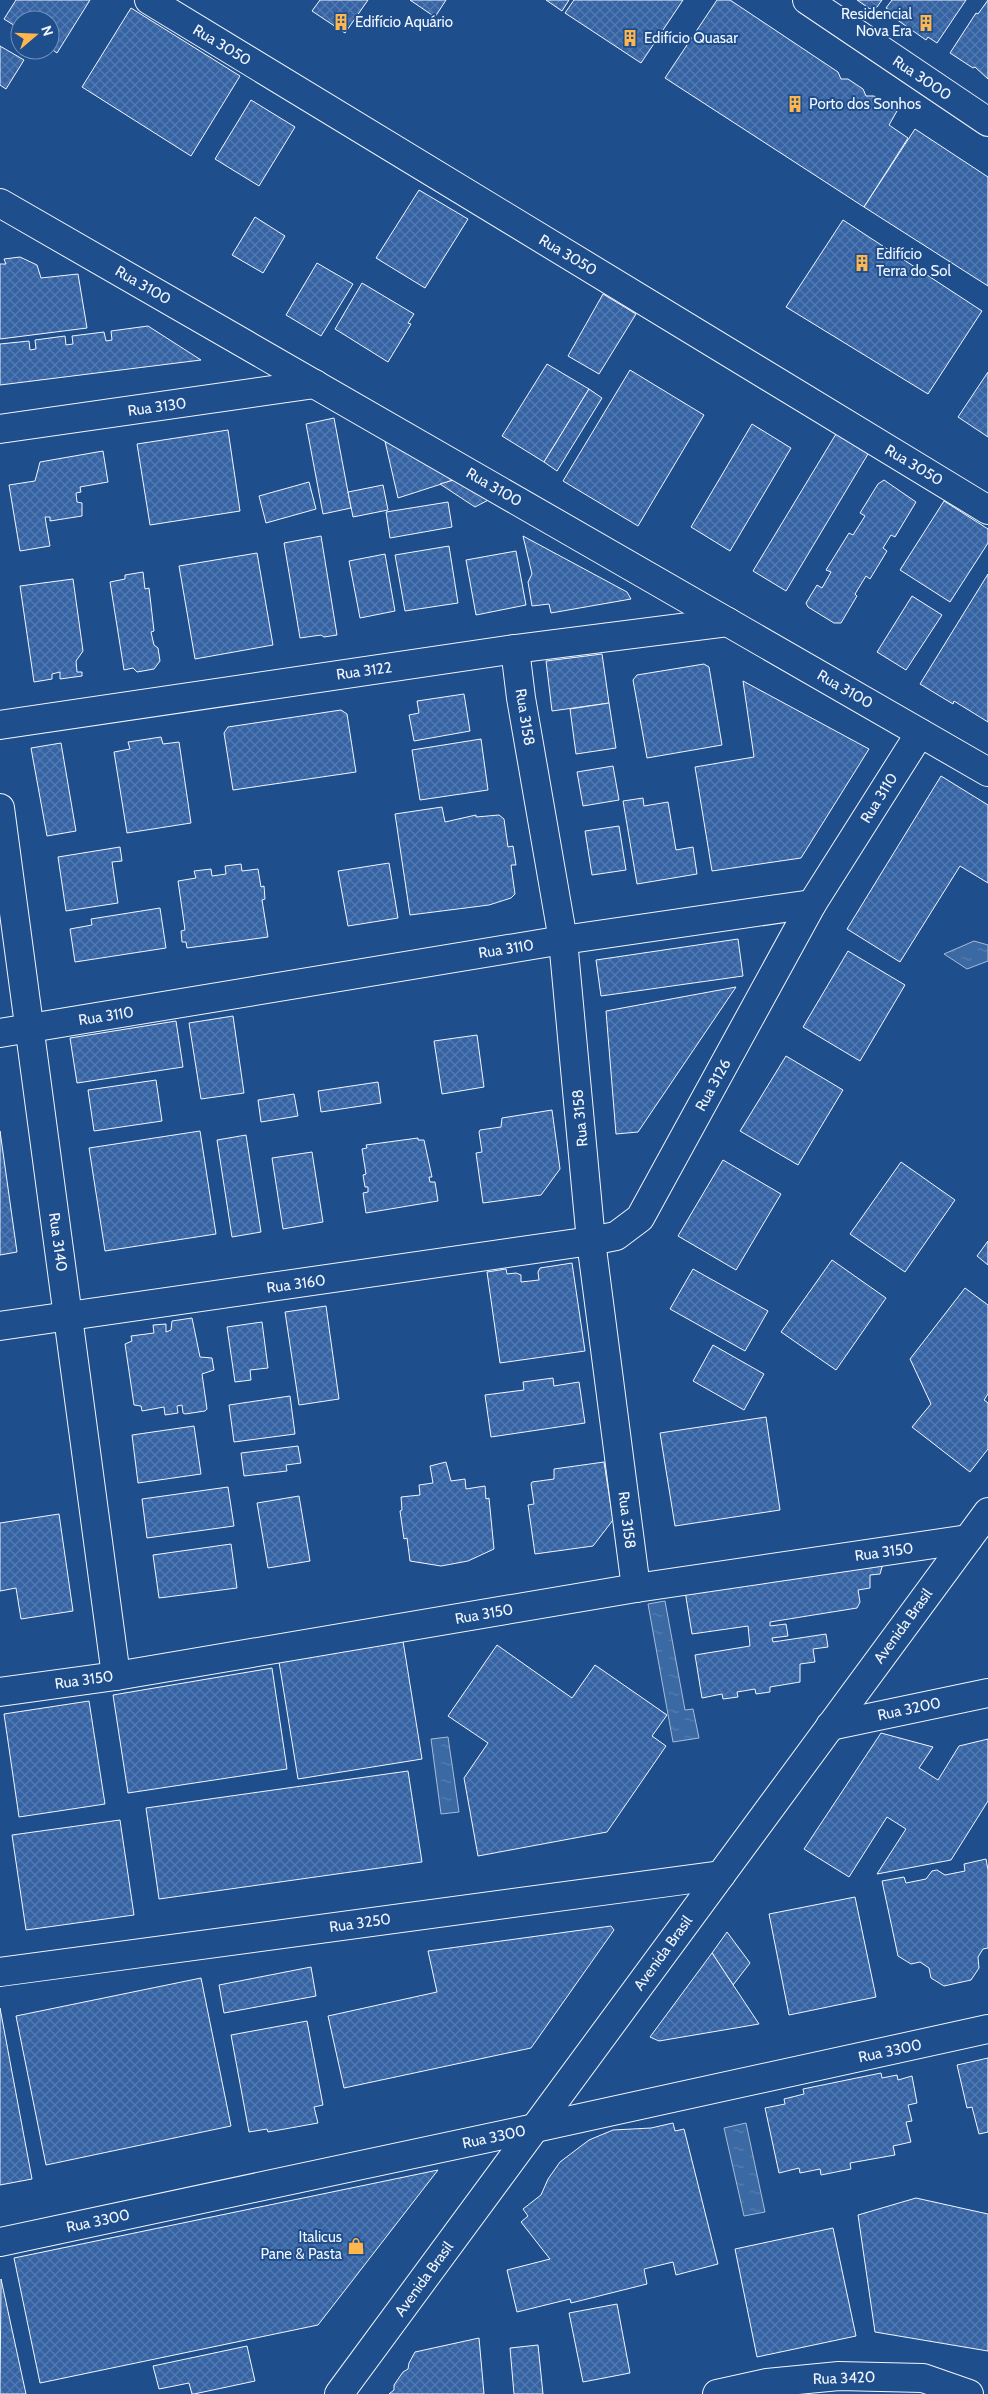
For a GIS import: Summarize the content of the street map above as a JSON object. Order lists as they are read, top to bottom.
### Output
{
  "streets": {
    "street": [
      "Rua 3050",
      "Rua 3000",
      "Rua 3100",
      "Rua 3130",
      "Rua 3122",
      "Rua 3158",
      "Rua 3110",
      "Rua 3126",
      "Rua 3140",
      "Rua 3160",
      "Rua 3150",
      "Avenida Brasil",
      "Rua 3200",
      "Rua 3250",
      "Rua 3300",
      "Rua 3420"
    ]
  },
  "crossings": [
    ["Rua 3100", "Rua 3130"],
    ["Rua 3100", "Rua 3122"],
    ["Rua 3100", "Rua 3110"],
    ["Rua 3122", "Rua 3158"],
    ["Rua 3158", "Rua 3110"],
    ["Rua 3158", "Rua 3126"],
    ["Rua 3158", "Rua 3160"],
    ["Rua 3158", "Rua 3150"],
    ["Rua 3110", "Rua 3126"],
    ["Rua 3110", "Rua 3140"],
    ["Rua 3126", "Rua 3160"],
    ["Rua 3140", "Rua 3160"],
    ["Rua 3140", "Rua 3150"],
    ["Rua 3150", "Avenida Brasil"],
    ["Avenida Brasil", "Rua 3200"],
    ["Avenida Brasil", "Rua 3250"],
    ["Avenida Brasil", "Rua 3300"]
  ],
  "places": {
    "building": [
      "Edifício Aquário",
      "Residencial Nova Era",
      "Edifício Quasar",
      "Porto dos Sonhos",
      "Edifício Terra do Sol"
    ],
    "shop": ["Italicus Pane & Pasta"]
  },
  "north": "right"
}
